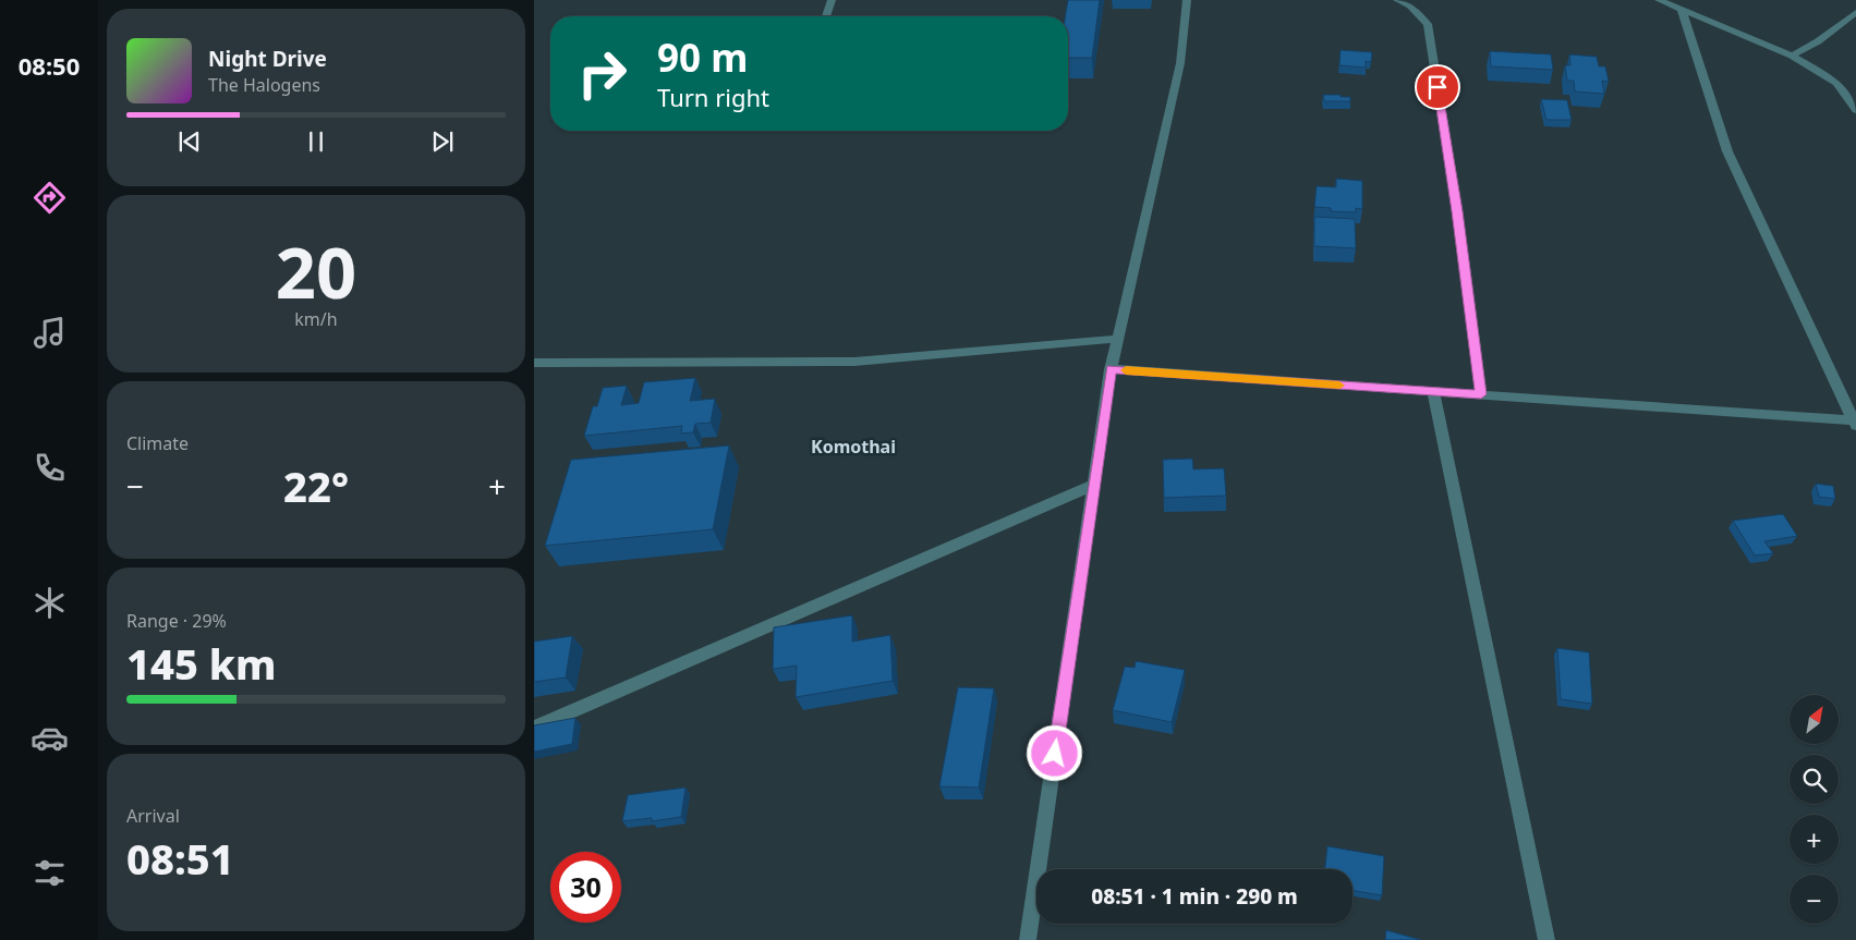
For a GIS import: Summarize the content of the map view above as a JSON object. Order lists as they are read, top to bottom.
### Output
{
  "districts": ["Komothai"],
  "north": "top right",
  "page": {
    "tabs": "08:50",
    "turn": ["90 m", "Turn right"],
    "song": ["Night Drive", "The Halogens"],
    "tile": [
      ["20", "km/h"],
      "Climate",
      ["Range · 29%", "145 km"],
      ["Arrival", "08:51"]
    ],
    "heat": ["−", "22°", "+"],
    "map_buttons": ["+", "−"],
    "limit": "30",
    "trip": "08:51 · 1 min · 290 m"
  }
}
